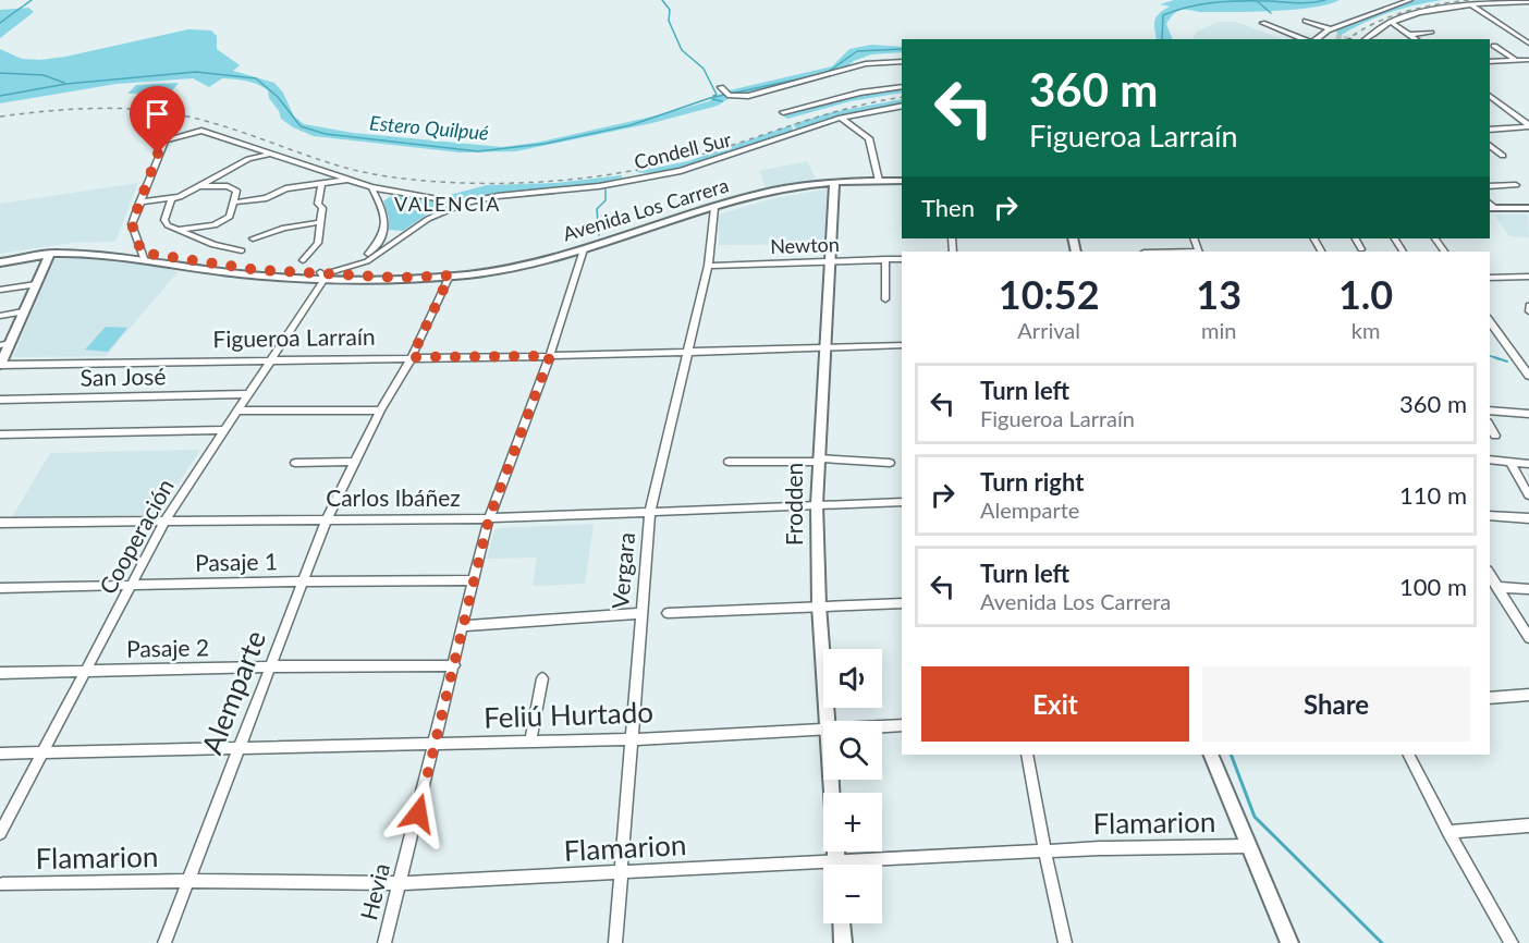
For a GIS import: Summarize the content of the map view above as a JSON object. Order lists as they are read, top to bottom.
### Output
{
  "streets": {
    "main road": ["Avenida Los Carrera", "Frodden"],
    "street": [
      "Condell Sur",
      "Newton",
      "Figueroa Larraín",
      "San José",
      "Carlos Ibáñez",
      "Cooperación",
      "Pasaje 1",
      "Vergara",
      "Pasaje 2",
      "Alemparte",
      "Feliú Hurtado",
      "Flamarion",
      "Hevia"
    ]
  },
  "crossings": [
    ["Condell Sur", "Avenida Los Carrera"],
    ["Condell Sur", "Cooperación"],
    ["Avenida Los Carrera", "Frodden"],
    ["Avenida Los Carrera", "Cooperación"],
    ["Avenida Los Carrera", "Vergara"],
    ["Avenida Los Carrera", "Alemparte"],
    ["Avenida Los Carrera", "Hevia"],
    ["Newton", "Frodden"],
    ["Newton", "Vergara"],
    ["Figueroa Larraín", "Frodden"],
    ["Figueroa Larraín", "Cooperación"],
    ["Figueroa Larraín", "Vergara"],
    ["Figueroa Larraín", "Alemparte"],
    ["Figueroa Larraín", "Hevia"],
    ["San José", "Cooperación"],
    ["Carlos Ibáñez", "Frodden"],
    ["Carlos Ibáñez", "Cooperación"],
    ["Carlos Ibáñez", "Vergara"],
    ["Carlos Ibáñez", "Alemparte"],
    ["Carlos Ibáñez", "Hevia"],
    ["Cooperación", "Pasaje 1"],
    ["Cooperación", "Pasaje 2"],
    ["Cooperación", "Feliú Hurtado"],
    ["Pasaje 1", "Alemparte"],
    ["Pasaje 1", "Hevia"],
    ["Vergara", "Feliú Hurtado"],
    ["Vergara", "Flamarion"],
    ["Pasaje 2", "Alemparte"],
    ["Pasaje 2", "Hevia"],
    ["Alemparte", "Feliú Hurtado"],
    ["Alemparte", "Flamarion"],
    ["Feliú Hurtado", "Hevia"],
    ["Flamarion", "Hevia"]
  ],
  "districts": ["VALENCIA"],
  "water": ["Estero Quilpué"],
  "page": {
    "turn": ["360 m", "Figueroa Larraín"],
    "then": "Then",
    "eta": [
      "10:52",
      "Arrival",
      "13",
      "min",
      "1.0",
      "km"
    ],
    "list": [
      {
        "name": "Turn left",
        "note": "Figueroa Larraín",
        "value": "360 m"
      },
      {
        "name": "Turn right",
        "note": "Alemparte",
        "value": "110 m"
      },
      {
        "name": "Turn left",
        "note": "Avenida Los Carrera",
        "value": "100 m"
      }
    ],
    "map_buttons": ["+", "−"],
    "buttons": ["Exit", "Share"]
  }
}
